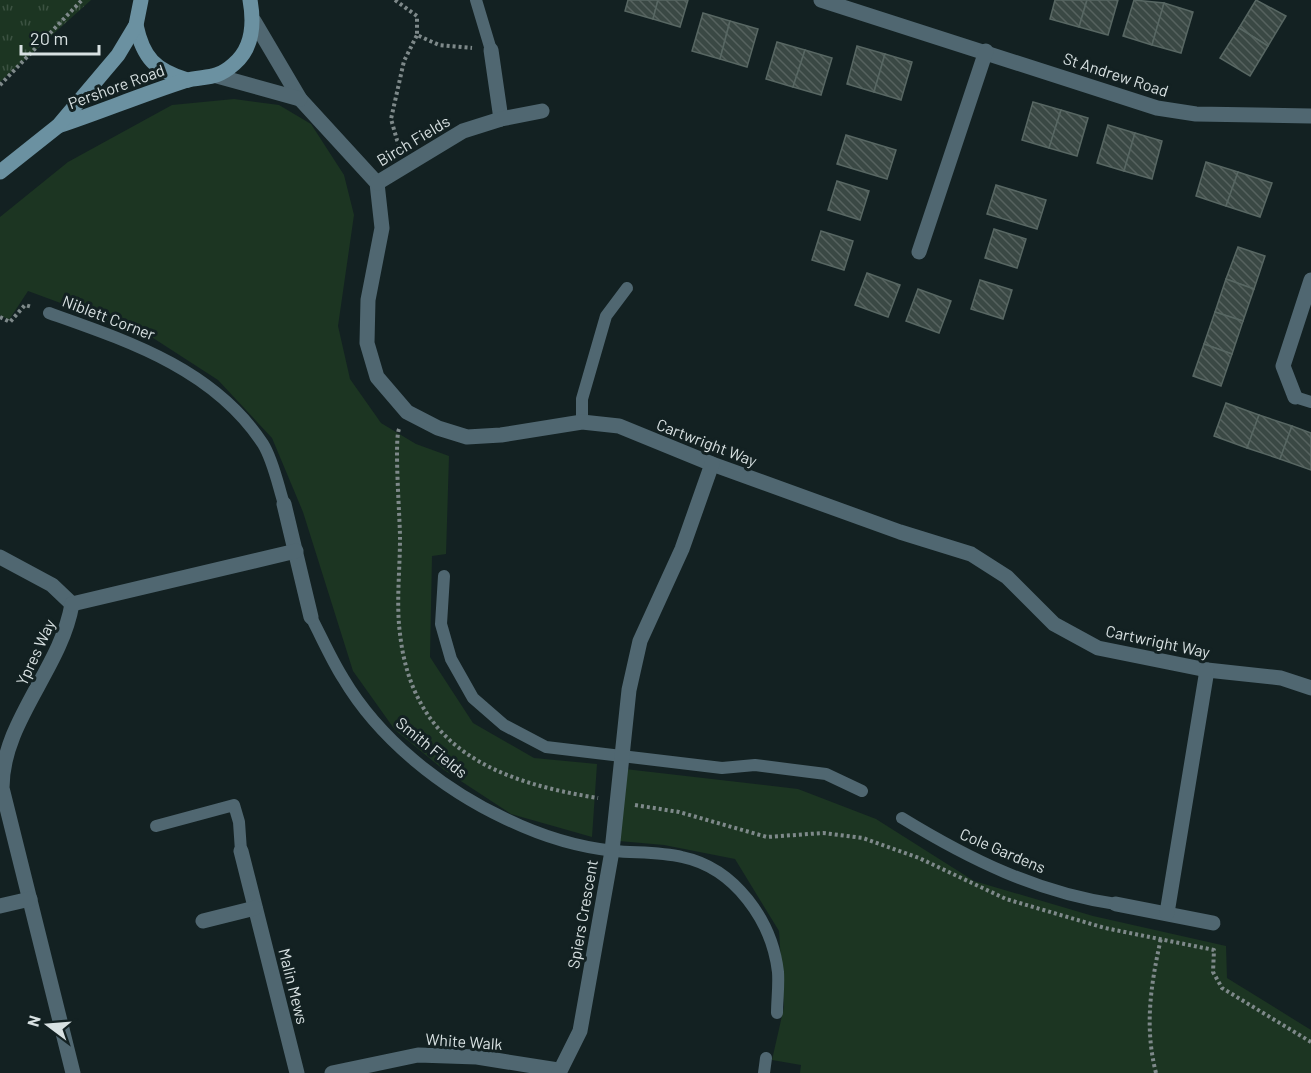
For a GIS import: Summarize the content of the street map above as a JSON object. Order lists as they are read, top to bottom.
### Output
{
  "streets": {
    "main road": ["Pershore Road"],
    "street": [
      "St Andrew Road",
      "Birch Fields",
      "Niblett Corner",
      "Cartwright Way",
      "Ypres Way",
      "Smith Fields",
      "Cole Gardens",
      "Spiers Crescent",
      "Malin Mews",
      "White Walk"
    ]
  },
  "crossings": [
    ["Birch Fields", "Cartwright Way"],
    ["Niblett Corner", "Ypres Way"],
    ["Niblett Corner", "Smith Fields"],
    ["Cartwright Way", "Spiers Crescent"],
    ["Ypres Way", "Smith Fields"],
    ["Smith Fields", "Spiers Crescent"],
    ["Spiers Crescent", "White Walk"]
  ],
  "scale_bar": "20 m",
  "north": "left"
}
